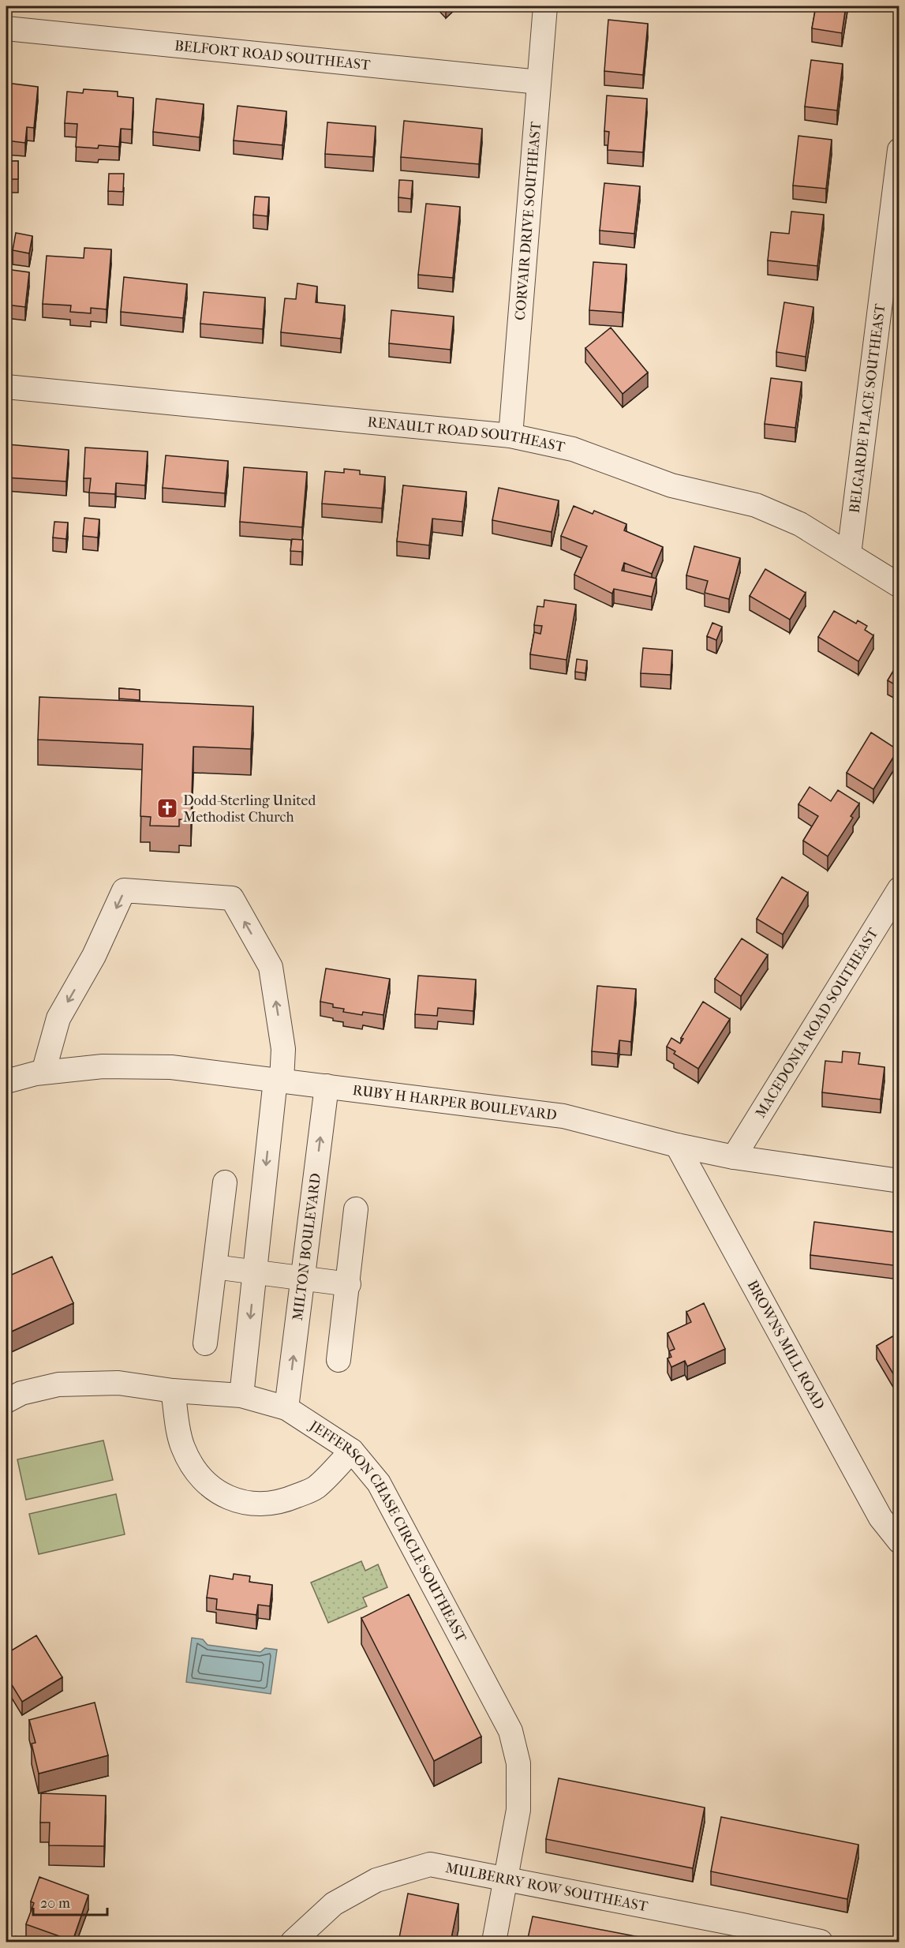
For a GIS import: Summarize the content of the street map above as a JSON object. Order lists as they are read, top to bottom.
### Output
{
  "streets": {
    "street": [
      "BELFORT ROAD SOUTHEAST",
      "CORVAIR DRIVE SOUTHEAST",
      "BELGARDE PLACE SOUTHEAST",
      "RENAULT ROAD SOUTHEAST",
      "MACEDONIA ROAD SOUTHEAST",
      "RUBY H HARPER BOULEVARD",
      "MILTON BOULEVARD",
      "BROWNS MILL ROAD",
      "JEFFERSON CHASE CIRCLE SOUTHEAST",
      "MULBERRY ROW SOUTHEAST"
    ]
  },
  "crossings": [
    ["BELFORT ROAD SOUTHEAST", "CORVAIR DRIVE SOUTHEAST"],
    ["CORVAIR DRIVE SOUTHEAST", "RENAULT ROAD SOUTHEAST"],
    ["BELGARDE PLACE SOUTHEAST", "RENAULT ROAD SOUTHEAST"],
    ["MACEDONIA ROAD SOUTHEAST", "RUBY H HARPER BOULEVARD"],
    ["RUBY H HARPER BOULEVARD", "MILTON BOULEVARD"],
    ["RUBY H HARPER BOULEVARD", "BROWNS MILL ROAD"],
    ["MILTON BOULEVARD", "JEFFERSON CHASE CIRCLE SOUTHEAST"],
    ["JEFFERSON CHASE CIRCLE SOUTHEAST", "MULBERRY ROW SOUTHEAST"]
  ],
  "places": {
    "church": ["Dodd-Sterling United Methodist Church"]
  },
  "scale_bar": "20 m"
}
